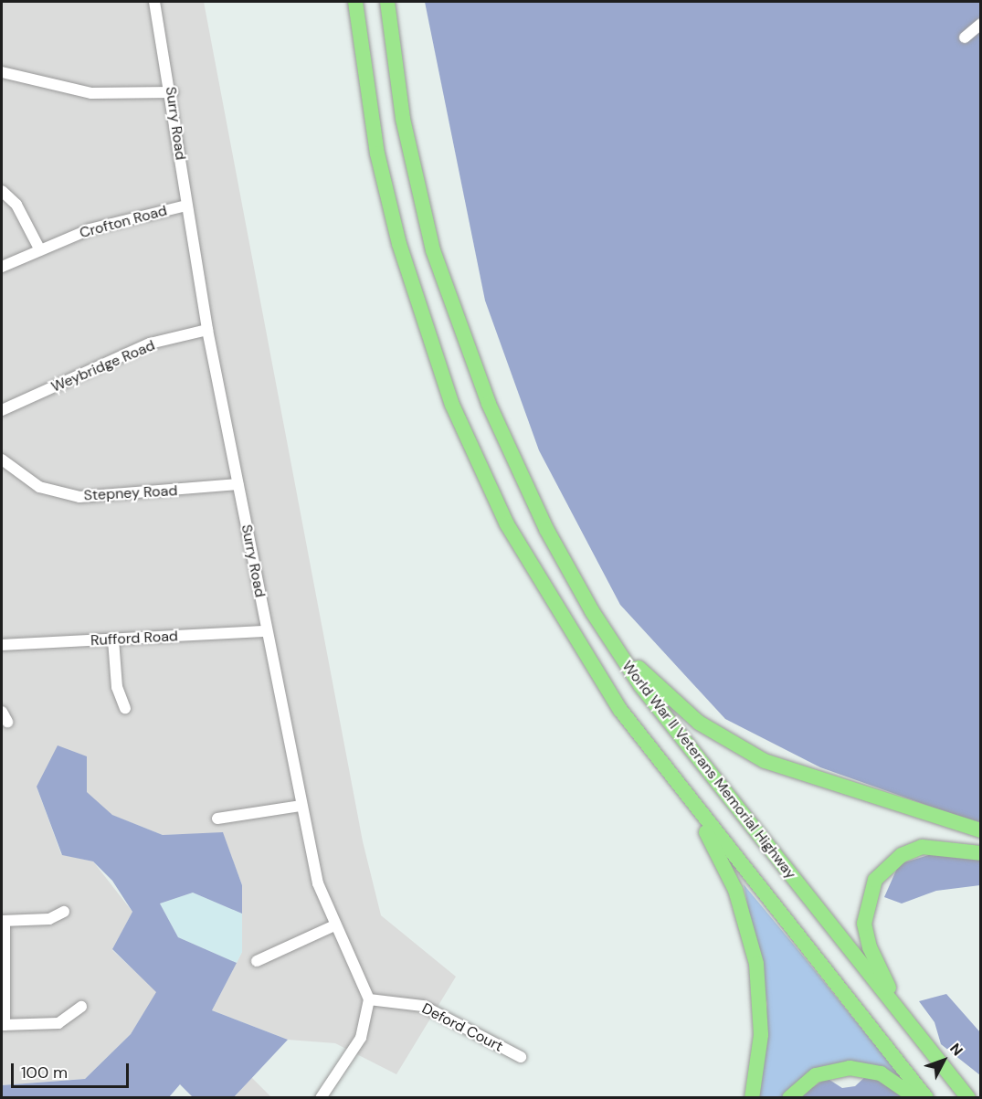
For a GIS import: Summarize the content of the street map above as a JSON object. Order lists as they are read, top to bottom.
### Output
{
  "streets": {
    "highway": ["World War II Veterans Memorial Highway"],
    "street": [
      "Surry Road",
      "Crofton Road",
      "Weybridge Road",
      "Stepney Road",
      "Rufford Road",
      "Deford Court"
    ]
  },
  "crossings": [
    ["Surry Road", "Crofton Road"],
    ["Surry Road", "Weybridge Road"],
    ["Surry Road", "Stepney Road"],
    ["Surry Road", "Rufford Road"],
    ["Surry Road", "Deford Court"]
  ],
  "scale_bar": "100 m",
  "north": "top right"
}
